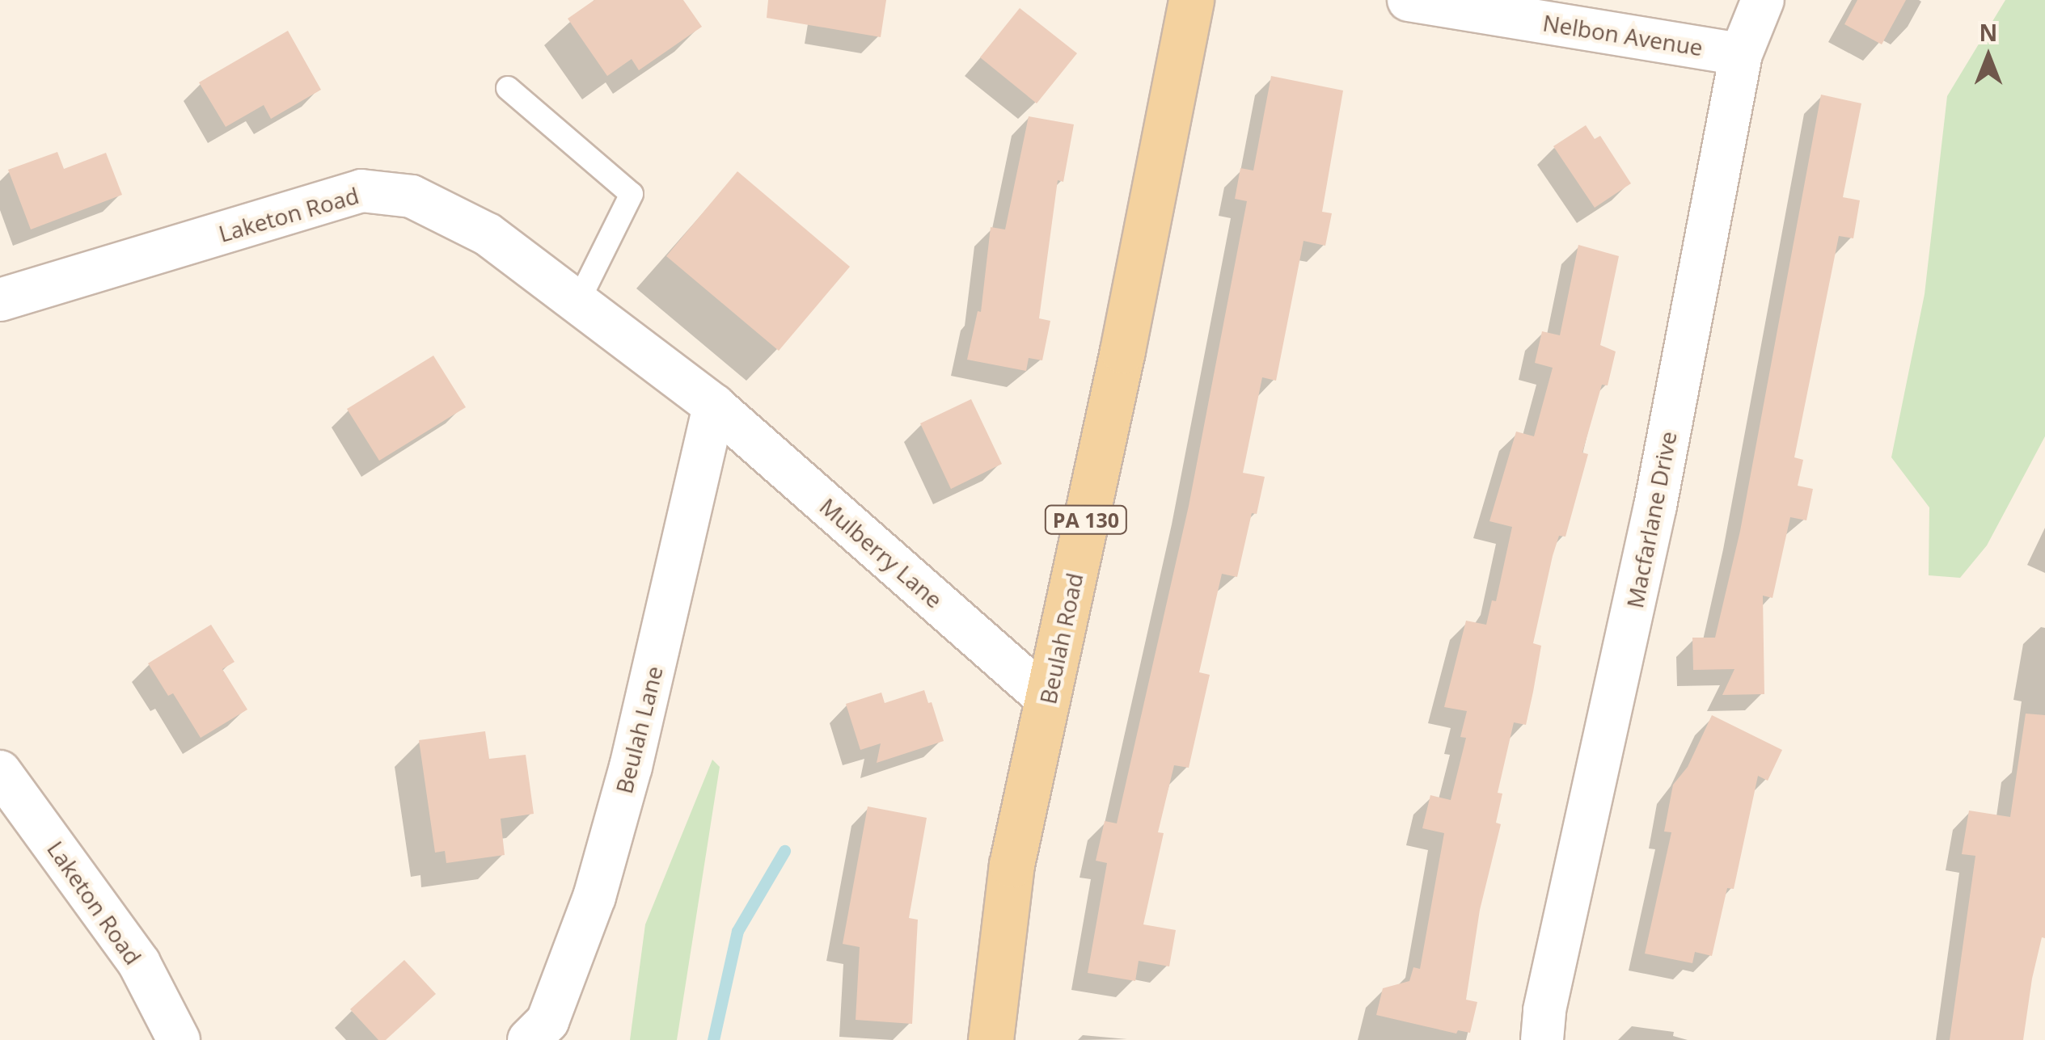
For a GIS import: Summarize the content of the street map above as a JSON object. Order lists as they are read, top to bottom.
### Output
{
  "streets": {
    "main road": ["PA 130", "Beulah Road"],
    "street": [
      "Nelbon Avenue",
      "Laketon Road",
      "Macfarlane Drive",
      "Mulberry Lane",
      "Beulah Lane"
    ]
  },
  "crossings": [
    ["Nelbon Avenue", "Macfarlane Drive"],
    ["Laketon Road", "Mulberry Lane"],
    ["Laketon Road", "Beulah Lane"],
    ["Mulberry Lane", "Beulah Road"],
    ["Mulberry Lane", "Beulah Lane"]
  ],
  "north": "top"
}
